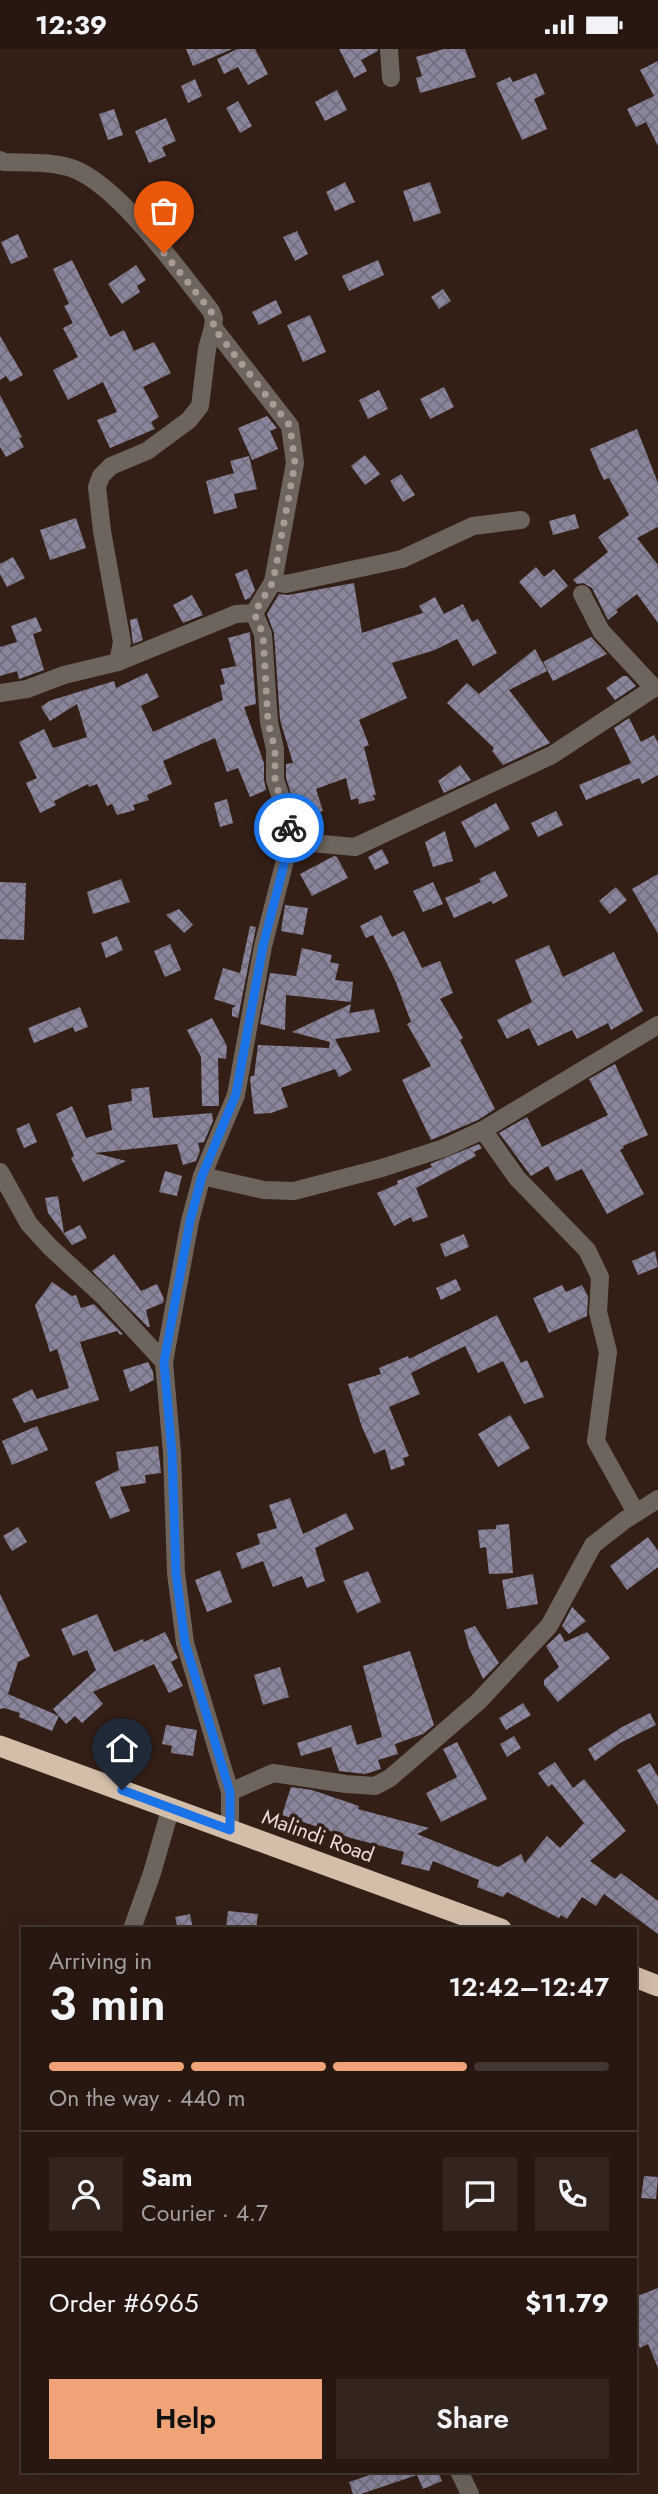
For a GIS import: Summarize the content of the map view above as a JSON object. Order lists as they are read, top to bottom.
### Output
{
  "streets": {
    "highway": ["Malindi Road"]
  },
  "page": {
    "status": "12:39",
    "heading": ["3 min", "Arriving in", "12:42–12:47"],
    "panel": [
      "Sam",
      "Courier · 4.7",
      "Order #6965",
      "$11.79"
    ],
    "bar": "On the way · 440 m",
    "buttons": ["Help", "Share"]
  }
}
